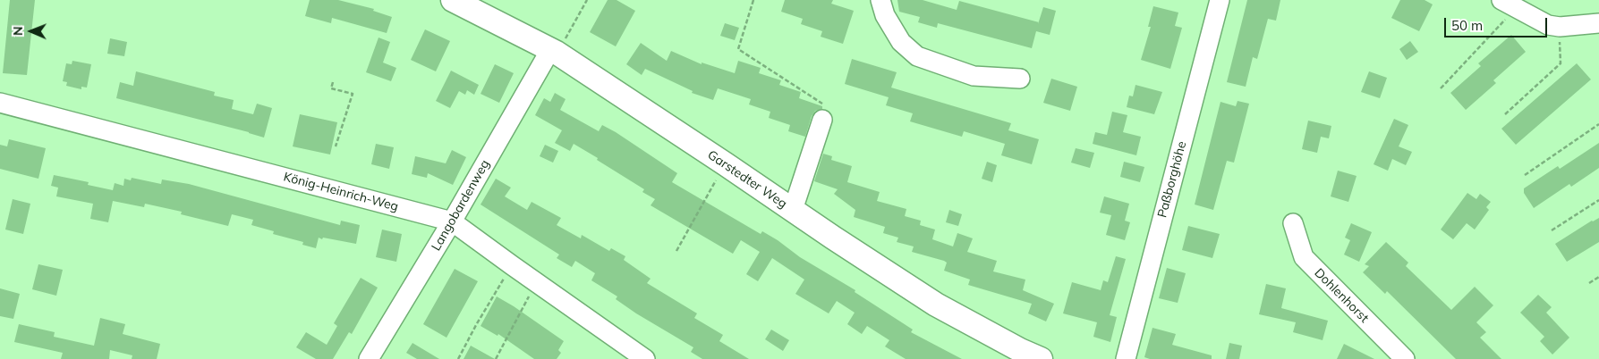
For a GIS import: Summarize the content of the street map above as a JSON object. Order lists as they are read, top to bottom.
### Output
{
  "streets": {
    "main road": ["Garstedter Weg"],
    "street": [
      "Paßborghöhe",
      "König-Heinrich-Weg",
      "Langobardenweg",
      "Dohlenhorst"
    ]
  },
  "crossings": [
    ["Garstedter Weg", "Langobardenweg"],
    ["König-Heinrich-Weg", "Langobardenweg"]
  ],
  "scale_bar": "50 m",
  "north": "left"
}
